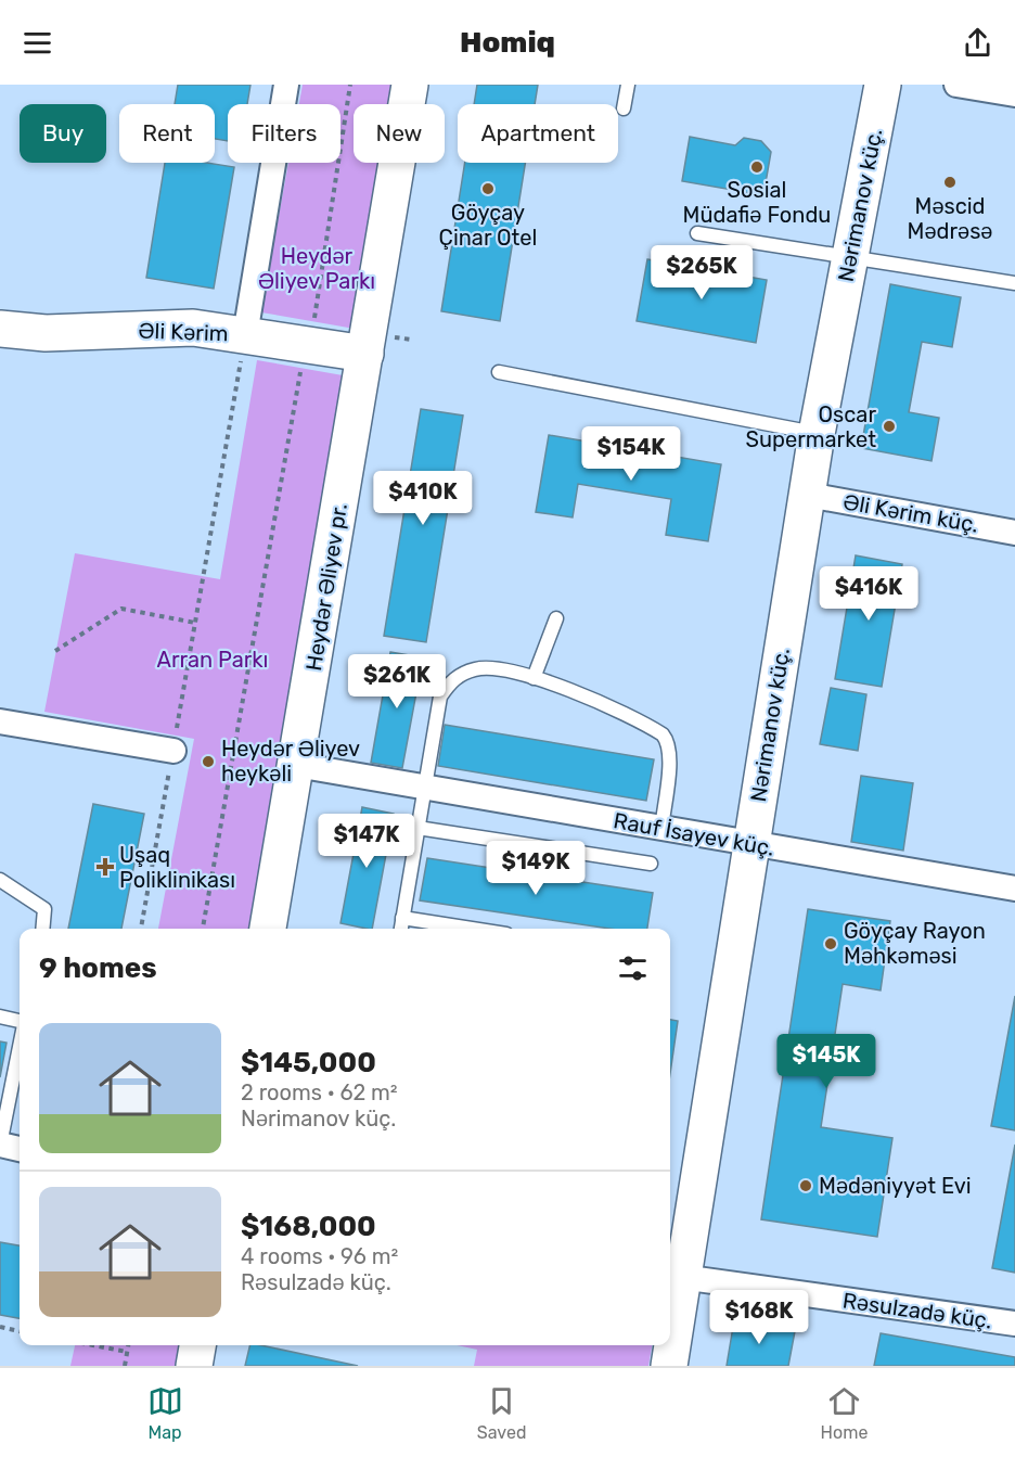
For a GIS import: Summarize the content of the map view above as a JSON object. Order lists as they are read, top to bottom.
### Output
{
  "streets": {
    "street": [
      "Nərimanov küç.",
      "Əli Kərim",
      "Əli Kərim küç.",
      "Heydər Əliyev pr.",
      "Rauf İsayev küç.",
      "Rəsulzadə küç."
    ]
  },
  "crossings": [
    ["Nərimanov küç.", "Əli Kərim küç."],
    ["Nərimanov küç.", "Rauf İsayev küç."],
    ["Nərimanov küç.", "Rəsulzadə küç."],
    ["Əli Kərim", "Heydər Əliyev pr."],
    ["Heydər Əliyev pr.", "Rauf İsayev küç."]
  ],
  "parks": ["Heydər Əliyev Parkı", "Arran Parkı"],
  "places": {
    "other": [
      "Sosial Müdafiə Fondu",
      "Məscid Mədrəsə",
      "Göyçay Çinar Otel",
      "Oscar Supermarket",
      "Heydər Əliyev heykəli",
      "Göyçay Rayon Məhkəməsi",
      "Mədəniyyət Evi"
    ],
    "health": ["Uşaq Poliklinikası"]
  },
  "page": {
    "header": "Homiq",
    "chip": [
      "Buy",
      "Rent",
      "Filters",
      "New",
      "Apartment"
    ],
    "price": [
      "$265K",
      "$154K",
      "$410K",
      "$416K",
      "$261K",
      "$147K",
      "$149K",
      "$145K",
      "$168K"
    ],
    "heading": "9 homes",
    "list": [
      {
        "name": "$145,000",
        "note": "2 rooms · 62 m² · Nərimanov küç."
      },
      {
        "name": "$168,000",
        "note": "4 rooms · 96 m² · Rəsulzadə küç."
      }
    ],
    "tabs": ["Map", "Saved", "Home"]
  }
}
